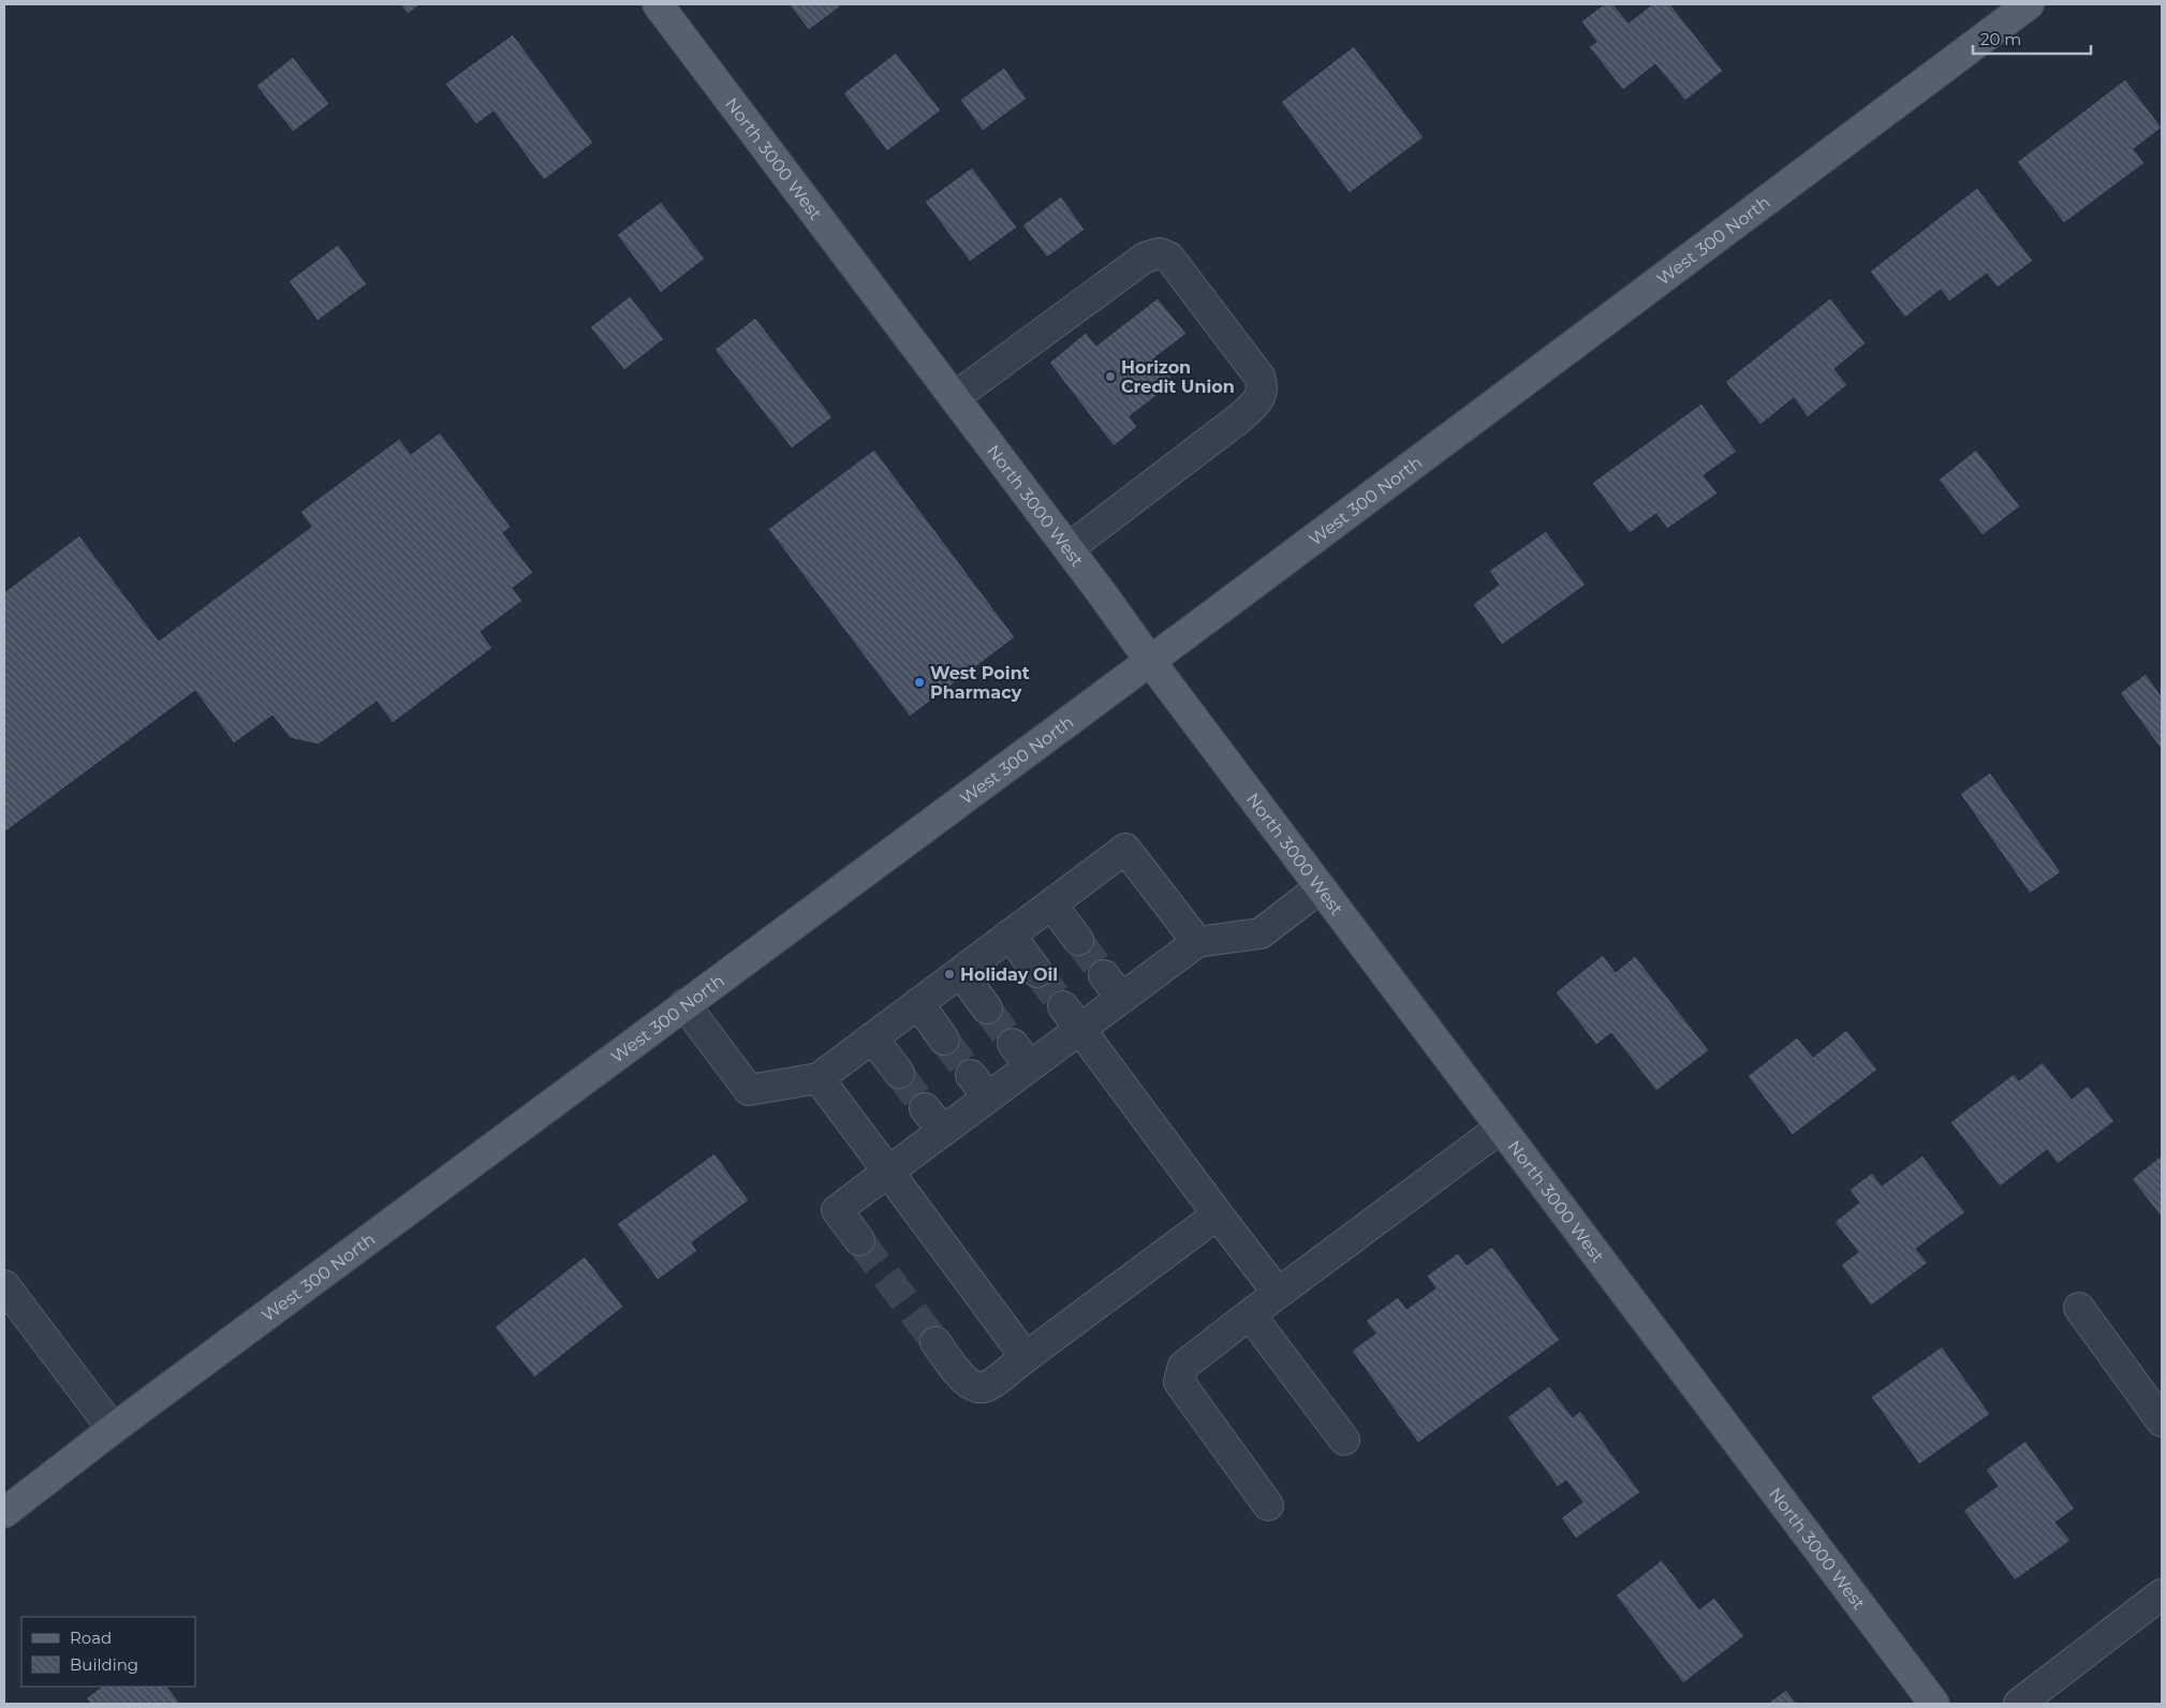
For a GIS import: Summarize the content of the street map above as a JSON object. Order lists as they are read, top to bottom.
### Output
{
  "streets": {
    "main road": ["North 3000 West", "West 300 North"]
  },
  "crossings": [
    ["North 3000 West", "West 300 North"]
  ],
  "places": ["Horizon Credit Union", "West Point Pharmacy", "Holiday Oil"],
  "legend": ["Road", "Building"],
  "scale_bar": "20 m"
}
